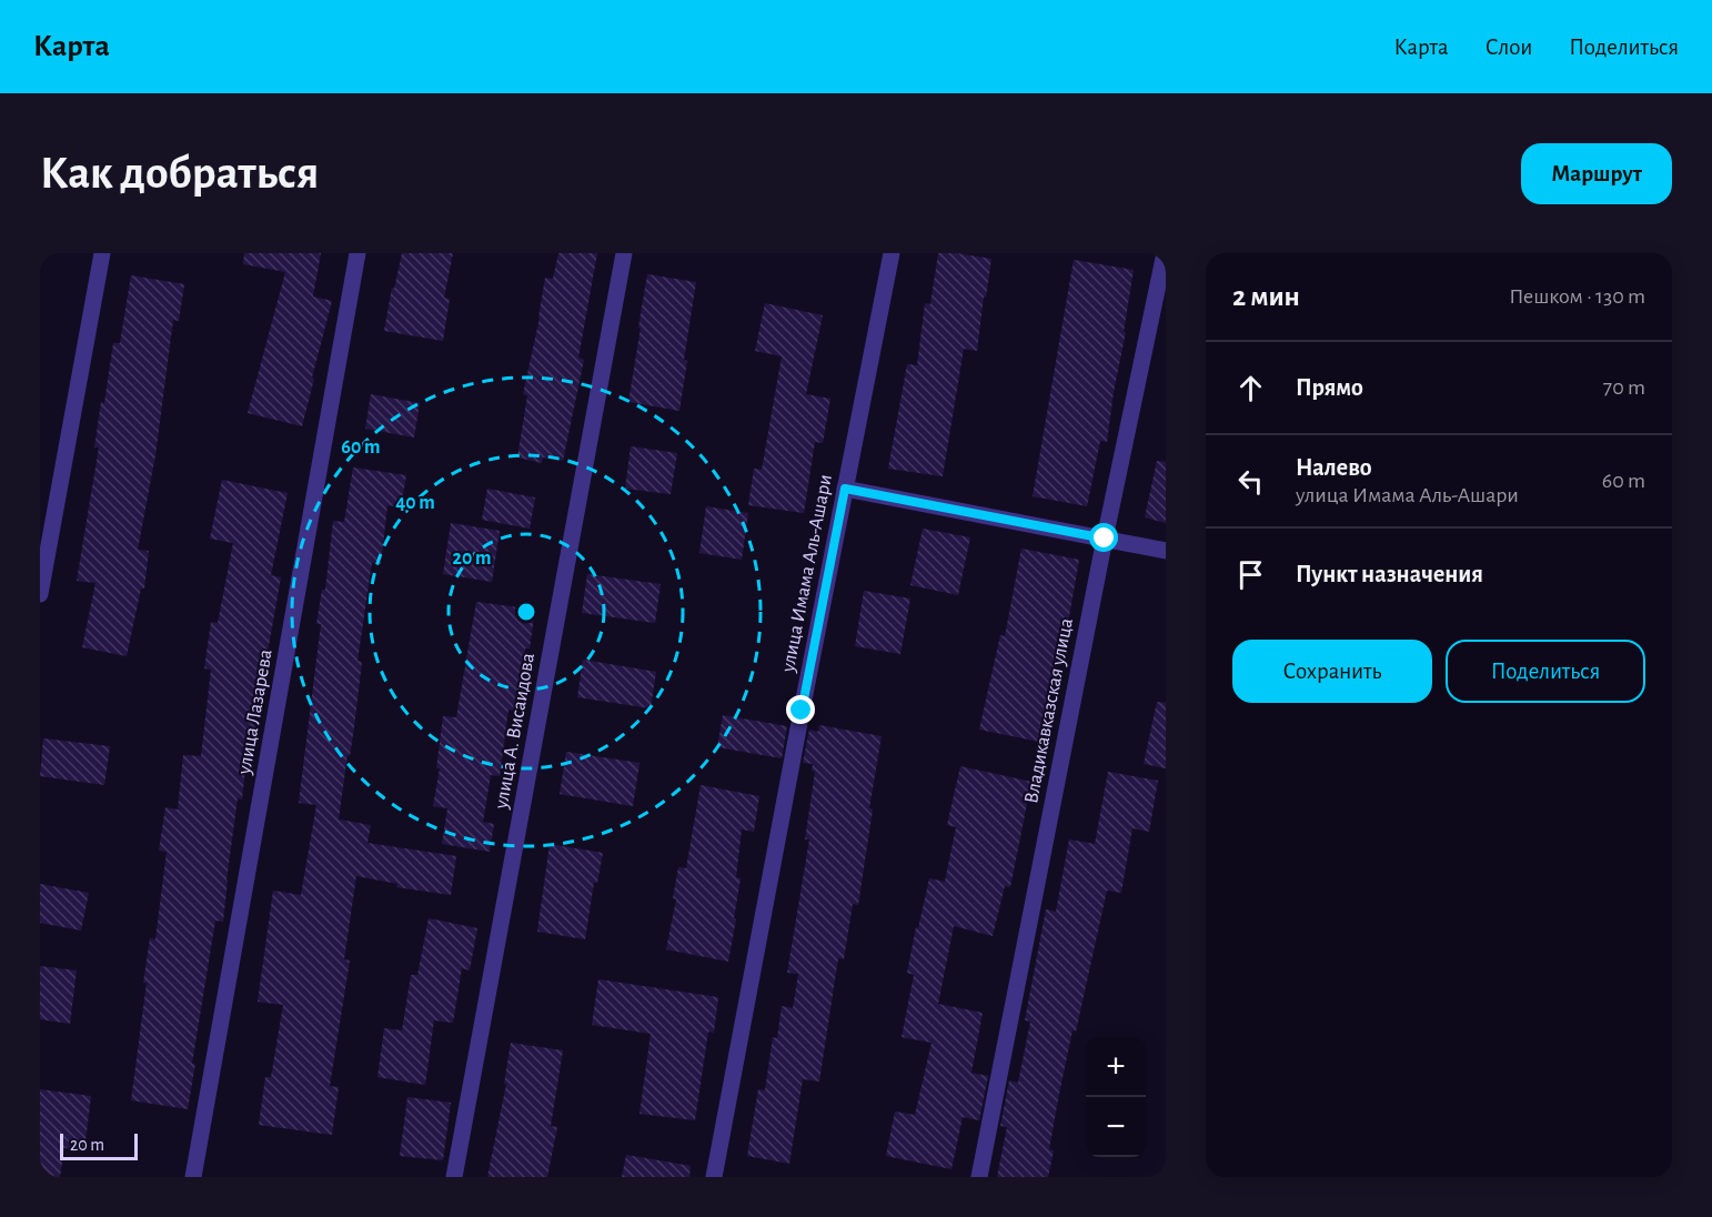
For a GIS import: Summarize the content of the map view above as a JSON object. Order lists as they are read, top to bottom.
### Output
{
  "streets": {
    "street": [
      "улица Имама Аль-Ашари",
      "Владикавказская улица",
      "улица Лазарева",
      "улица А. Висаидова"
    ]
  },
  "scale_bar": "20 m",
  "page": {
    "header": "Карта",
    "nav": ["Карта", "Слои", "Поделиться"],
    "buttons": [
      "Маршрут",
      ["Сохранить", "Поделиться"]
    ],
    "title": "Как добраться",
    "heading": ["2 мин", "Пешком · 130 m"],
    "list": [
      ["Прямо", "70 m"],
      ["Налево", "улица Имама Аль-Ашари", "60 m"],
      "Пункт назначения"
    ],
    "map_buttons": ["+", "−"],
    "scale": "20 m"
  },
  "rings": ["60 m", "40 m", "20 m"]
}
